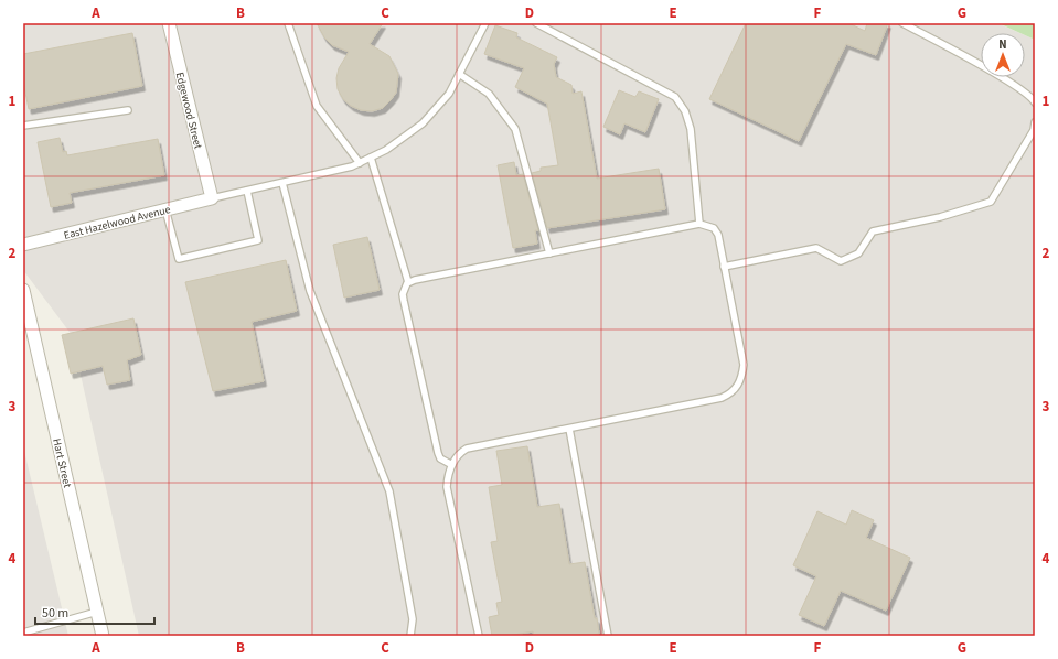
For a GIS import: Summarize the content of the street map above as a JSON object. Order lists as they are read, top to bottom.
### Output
{
  "streets": {
    "street": ["Edgewood Street", "East Hazelwood Avenue", "Hart Street"]
  },
  "crossings": [
    ["Edgewood Street", "East Hazelwood Avenue"]
  ],
  "scale_bar": "50 m",
  "north": "top",
  "grid": {
    "columns": [
      "A",
      "B",
      "C",
      "D",
      "E",
      "F",
      "G"
    ],
    "rows": [
      "1",
      "2",
      "3",
      "4"
    ]
  }
}
